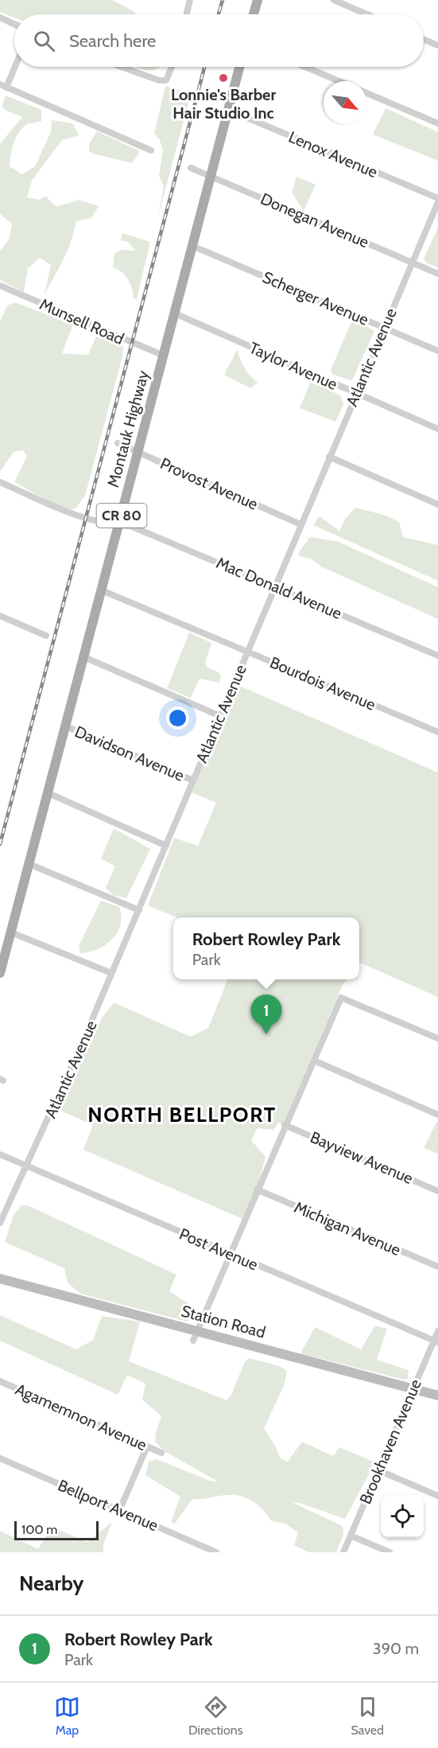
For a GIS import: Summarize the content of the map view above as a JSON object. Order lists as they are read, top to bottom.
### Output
{
  "streets": {
    "main road": ["Montauk Highway", "CR 80", "Station Road"],
    "street": [
      "Lenox Avenue",
      "Donegan Avenue",
      "Scherger Avenue",
      "Munsell Road",
      "Atlantic Avenue",
      "Taylor Avenue",
      "Provost Avenue",
      "Mac Donald Avenue",
      "Bourdois Avenue",
      "Davidson Avenue",
      "Bayview Avenue",
      "Michigan Avenue",
      "Post Avenue",
      "Agamemnon Avenue",
      "Brookhaven Avenue",
      "Bellport Avenue"
    ]
  },
  "crossings": [
    ["Lenox Avenue", "Atlantic Avenue"],
    ["Lenox Avenue", "Montauk Highway"],
    ["Donegan Avenue", "Atlantic Avenue"],
    ["Donegan Avenue", "Montauk Highway"],
    ["Scherger Avenue", "Atlantic Avenue"],
    ["Scherger Avenue", "Montauk Highway"],
    ["Munsell Road", "Montauk Highway"],
    ["Atlantic Avenue", "Taylor Avenue"],
    ["Atlantic Avenue", "Provost Avenue"],
    ["Atlantic Avenue", "Mac Donald Avenue"],
    ["Atlantic Avenue", "Bourdois Avenue"],
    ["Atlantic Avenue", "Davidson Avenue"],
    ["Atlantic Avenue", "Post Avenue"],
    ["Taylor Avenue", "Montauk Highway"],
    ["Montauk Highway", "Provost Avenue"],
    ["Montauk Highway", "Mac Donald Avenue"],
    ["Montauk Highway", "Bourdois Avenue"],
    ["Montauk Highway", "Davidson Avenue"],
    ["Post Avenue", "Brookhaven Avenue"],
    ["Station Road", "Brookhaven Avenue"]
  ],
  "districts": ["NORTH BELLPORT"],
  "places": ["Lonnie's Barber Hair Studio Inc"],
  "scale_bar": "100 m",
  "north": "bottom right",
  "page": {
    "search": "Search here",
    "popup": ["Robert Rowley Park", "Park"],
    "pins": "1",
    "scale": "100 m",
    "heading": "Nearby",
    "list": [
      {
        "mark": "1",
        "name": "Robert Rowley Park",
        "note": "Park",
        "value": "390 m"
      }
    ],
    "nav": ["Map", "Directions", "Saved"]
  }
}
